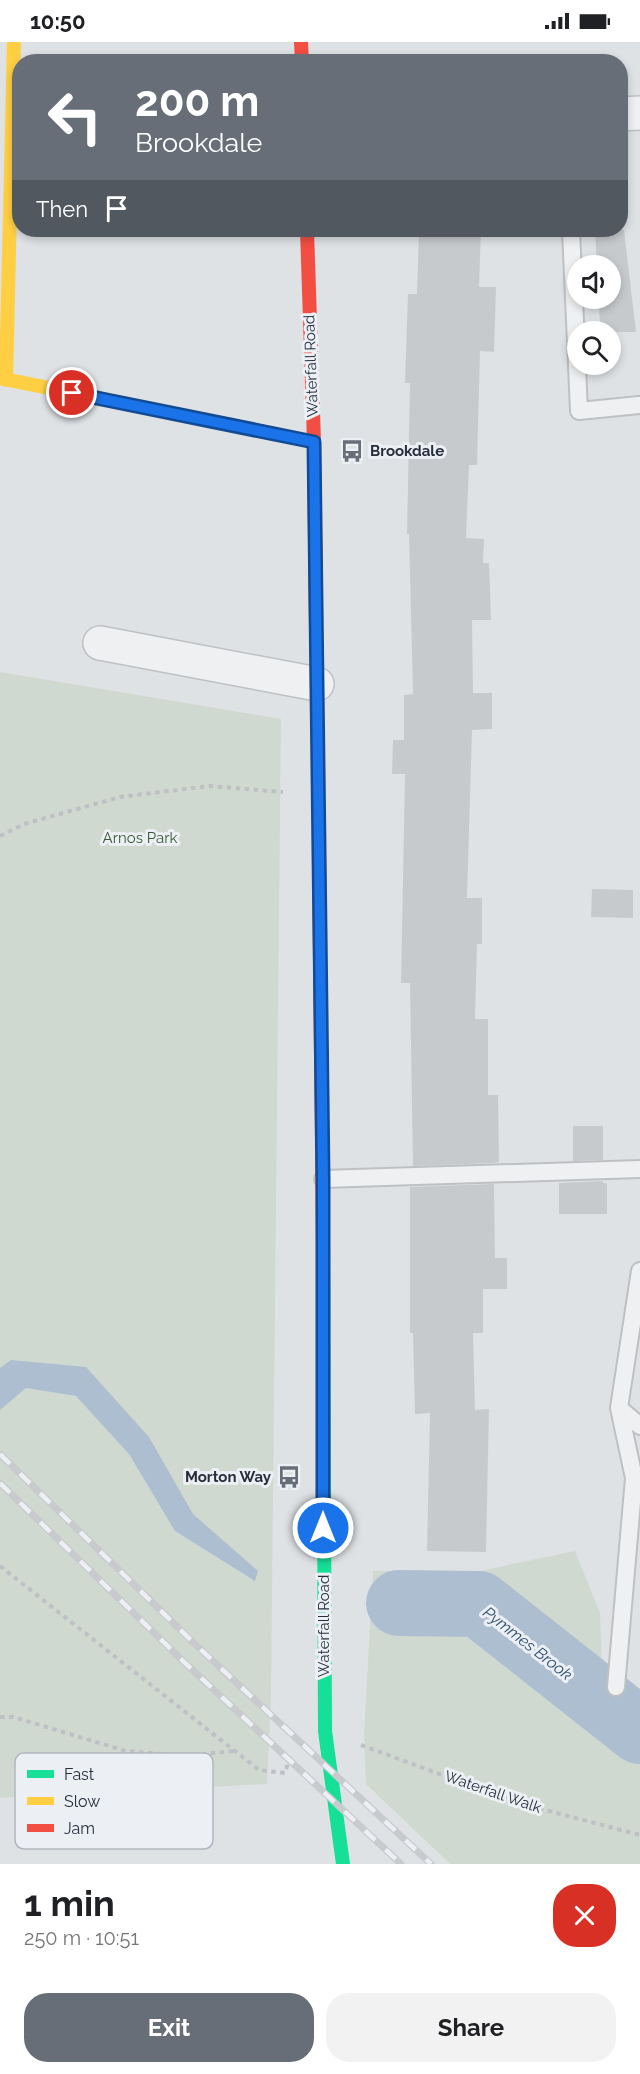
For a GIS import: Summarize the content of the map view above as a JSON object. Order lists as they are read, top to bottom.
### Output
{
  "streets": {
    "main road": ["Waterfall Road"],
    "path": ["Waterfall Walk"]
  },
  "water": ["Pymmes Brook"],
  "parks": ["Arnos Park"],
  "places": {
    "bus stop": ["Brookdale", "Morton Way"]
  },
  "legend": ["Fast", "Slow", "Jam"],
  "page": {
    "status": "10:50",
    "turn": ["200 m", "Brookdale"],
    "then": "Then",
    "heading": ["1 min", "250 m · 10:51"],
    "buttons": ["Exit", "Share"]
  }
}
